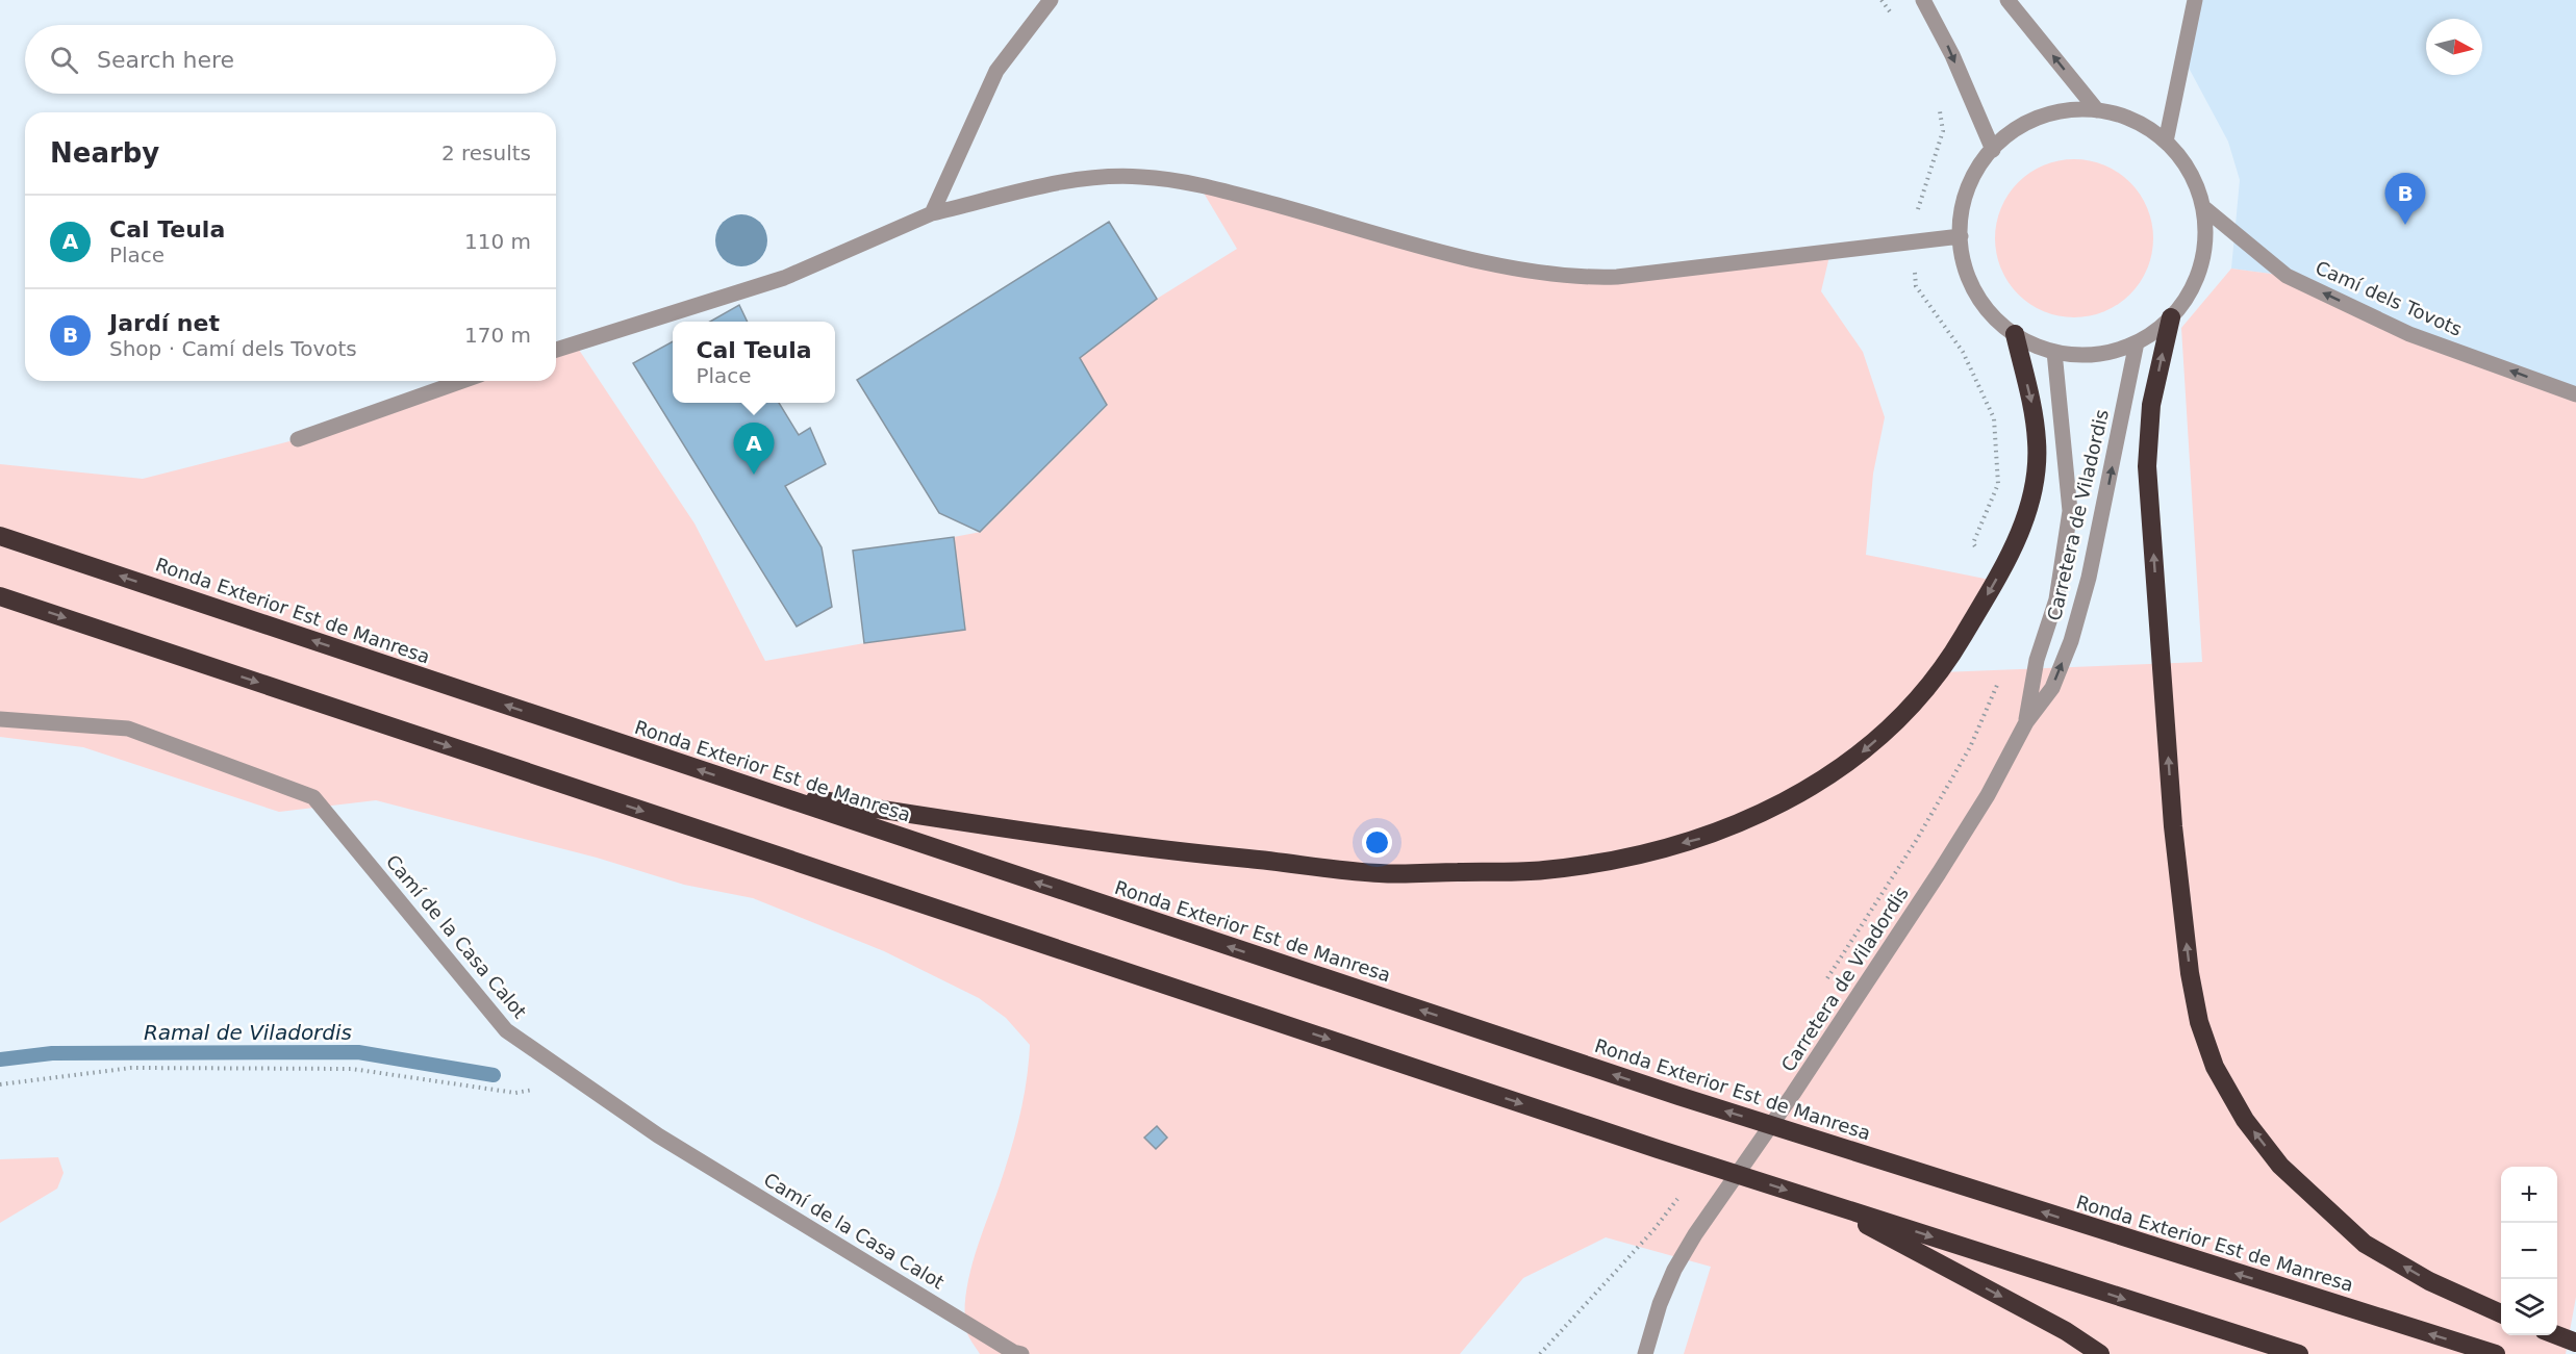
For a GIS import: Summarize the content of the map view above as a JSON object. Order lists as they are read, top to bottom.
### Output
{
  "streets": {
    "highway": ["Ronda Exterior Est de Manresa"],
    "street": ["Camí dels Tovots", "Carretera de Viladordis", "Camí de la Casa Calot"]
  },
  "one_way": ["Camí dels Tovots"],
  "water": ["Ramal de Viladordis"],
  "north": "right",
  "page": {
    "search": "Search here",
    "heading": ["Nearby", "2 results"],
    "pins": ["B", "A"],
    "list": [
      {
        "mark": "A",
        "name": "Cal Teula",
        "note": "Place",
        "value": "110 m"
      },
      {
        "mark": "B",
        "name": "Jardí net",
        "note": "Shop · Camí dels Tovots",
        "value": "170 m"
      }
    ],
    "popup": ["Cal Teula", "Place"],
    "map_buttons": ["+", "−"]
  }
}
